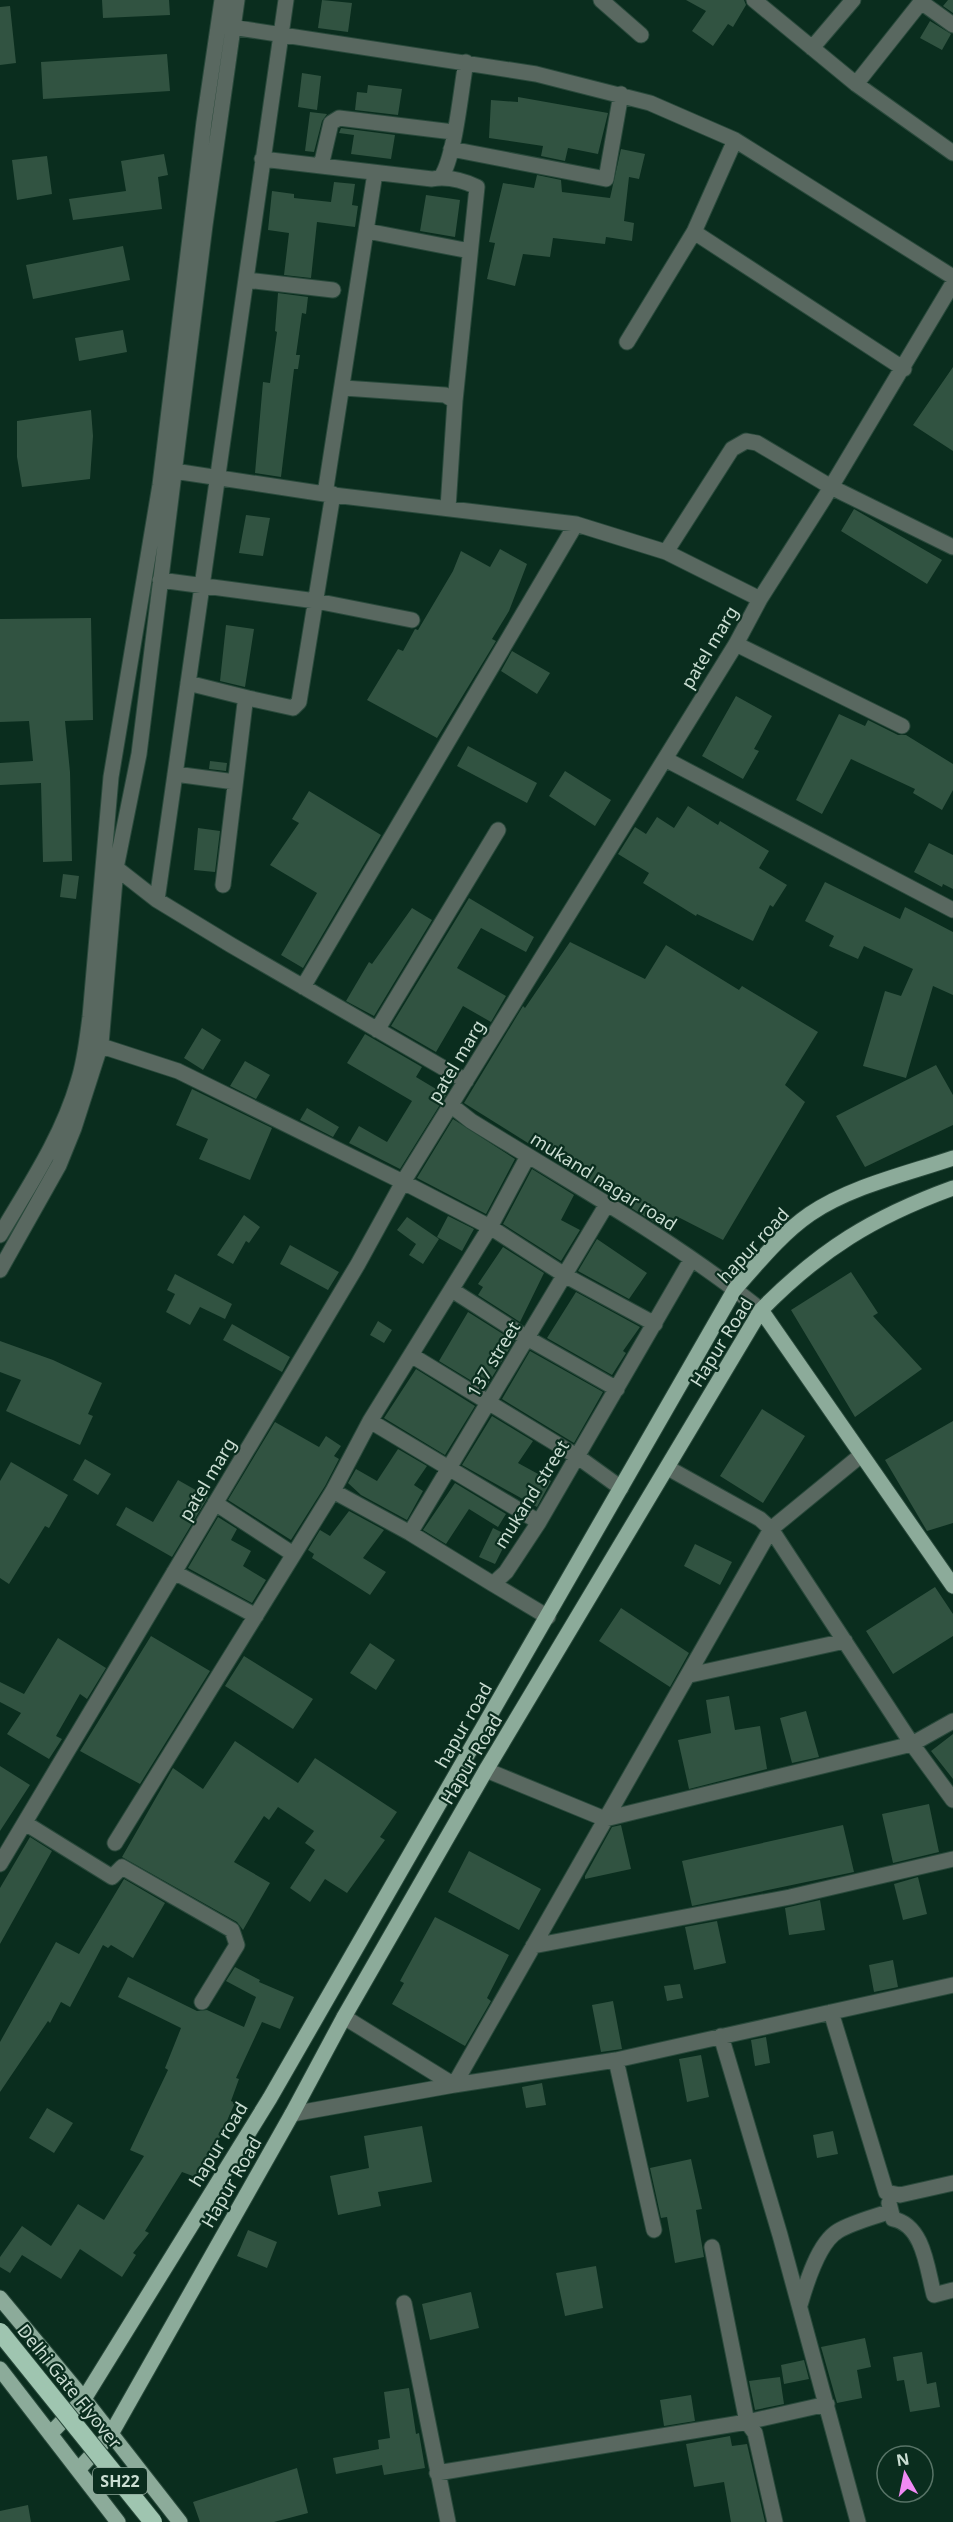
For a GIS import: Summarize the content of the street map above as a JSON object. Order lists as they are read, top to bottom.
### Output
{
  "streets": {
    "highway": ["Delhi Gate Flyover", "SH22"],
    "main road": ["hapur road", "Hapur Road"],
    "street": [
      "patel marg",
      "mukand nagar road",
      "137 street",
      "mukand street"
    ]
  },
  "crossings": [
    ["patel marg", "mukand nagar road"],
    ["mukand nagar road", "hapur road"],
    ["mukand nagar road", "Hapur Road"],
    ["mukand nagar road", "137 street"],
    ["mukand nagar road", "mukand street"]
  ],
  "north": "top"
}
